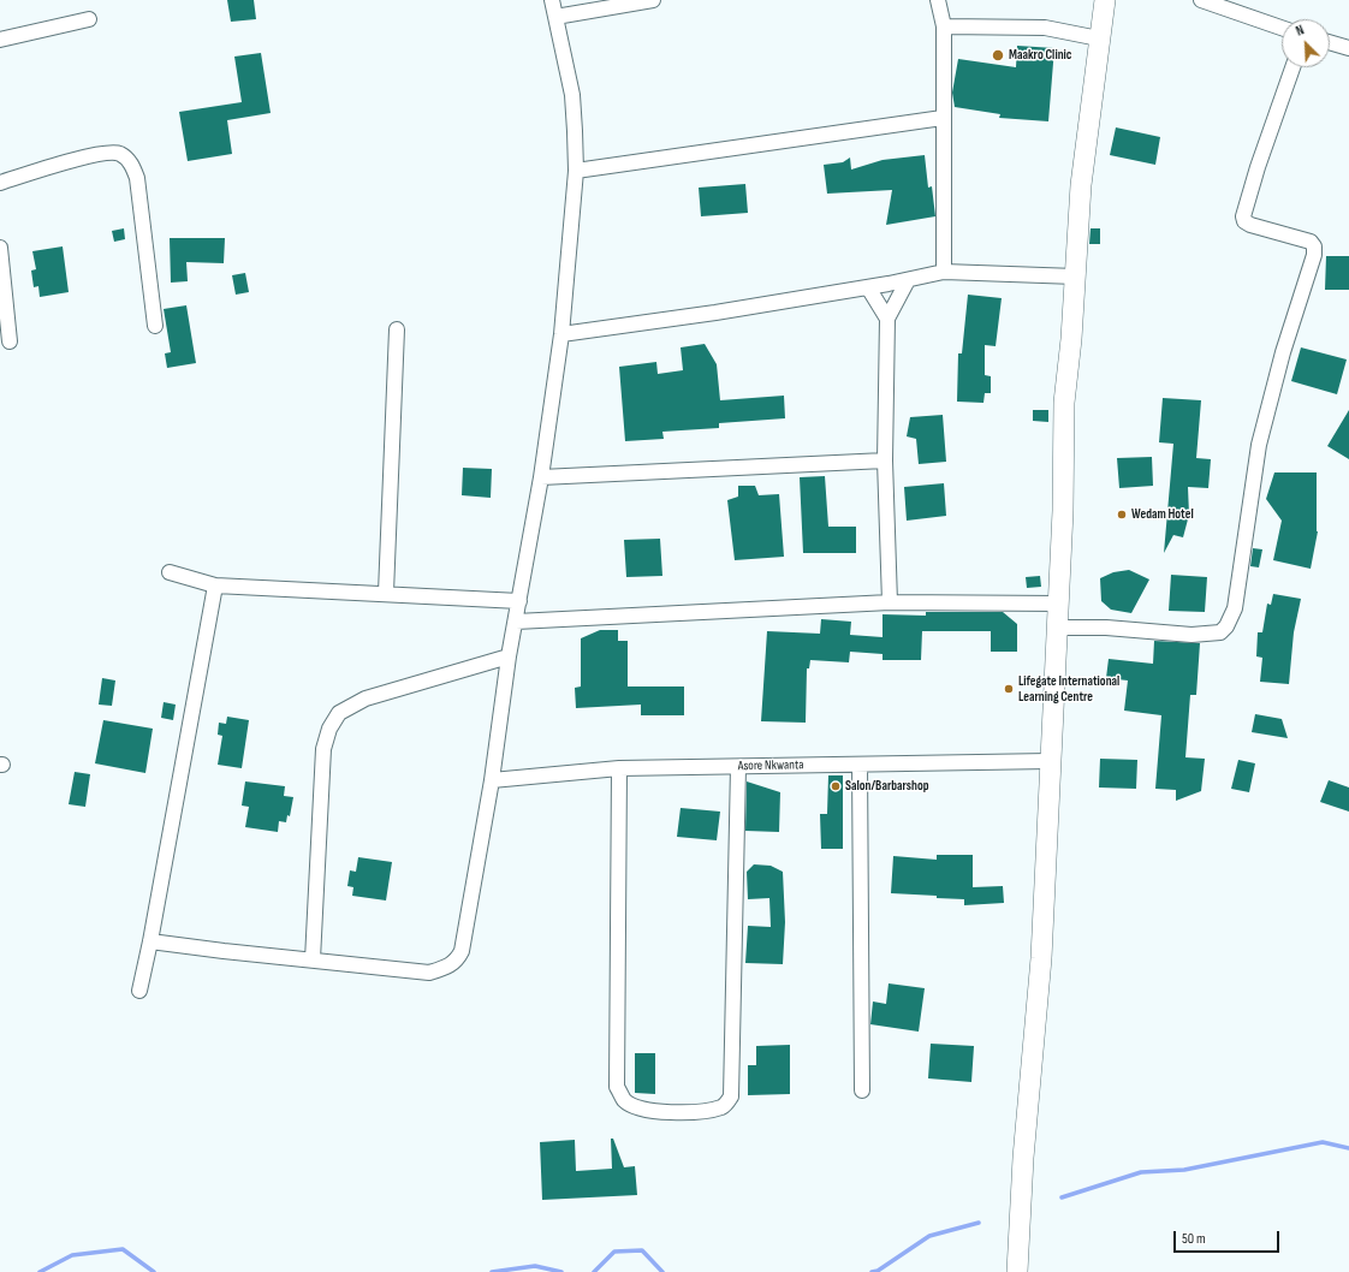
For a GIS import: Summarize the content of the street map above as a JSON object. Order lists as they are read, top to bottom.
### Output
{
  "streets": {
    "street": ["Asore Nkwanta"]
  },
  "places": [
    "Maakro Clinic",
    "Wedam Hotel",
    "Lifegate International Learning Centre",
    "Salon/Barbarshop"
  ],
  "scale_bar": "50 m",
  "north": "top left"
}
